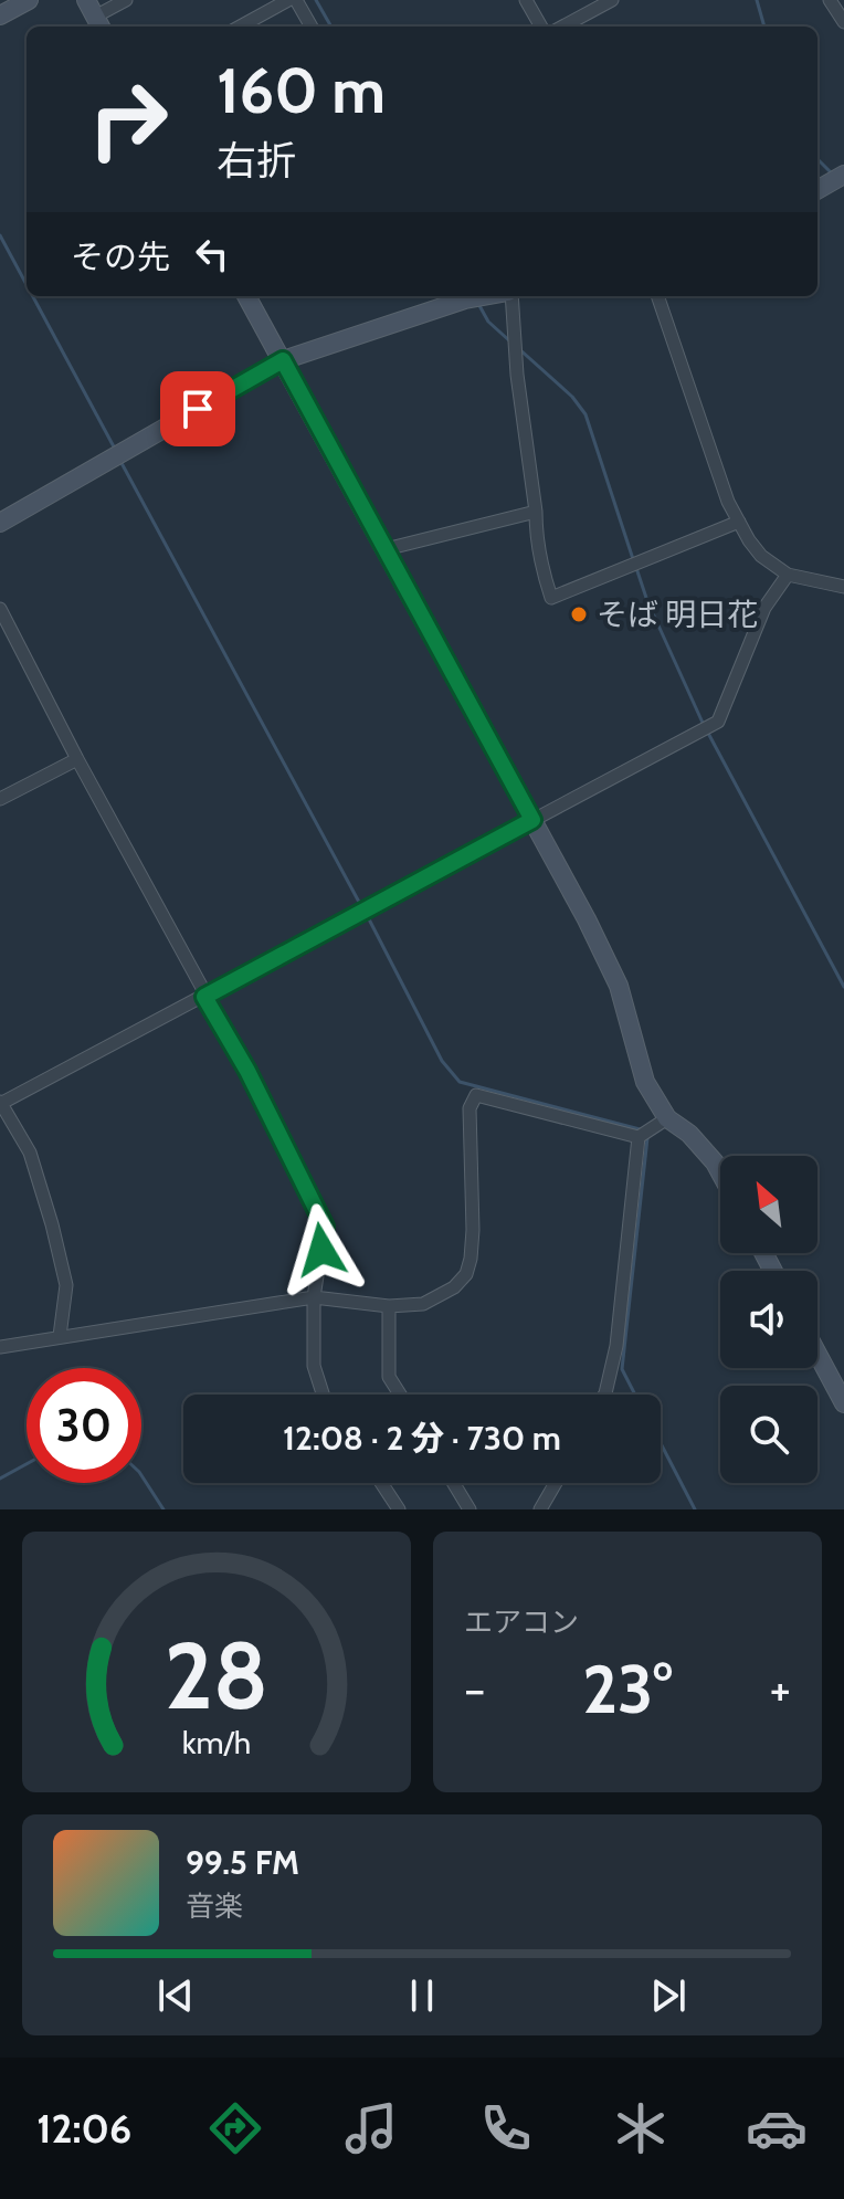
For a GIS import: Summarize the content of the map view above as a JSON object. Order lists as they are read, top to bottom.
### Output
{
  "places": ["そば 明日花"],
  "north": "top left",
  "page": {
    "turn": ["160 m", "右折"],
    "then": "その先",
    "limit": "30",
    "trip": "12:08 · 2 分 · 730 m",
    "tile": "エアコン",
    "heat": ["−", "23°", "+"],
    "song": ["99.5 FM", "音楽"],
    "tabs": "12:06",
    "gauge": ["28", "km/h"]
  }
}
